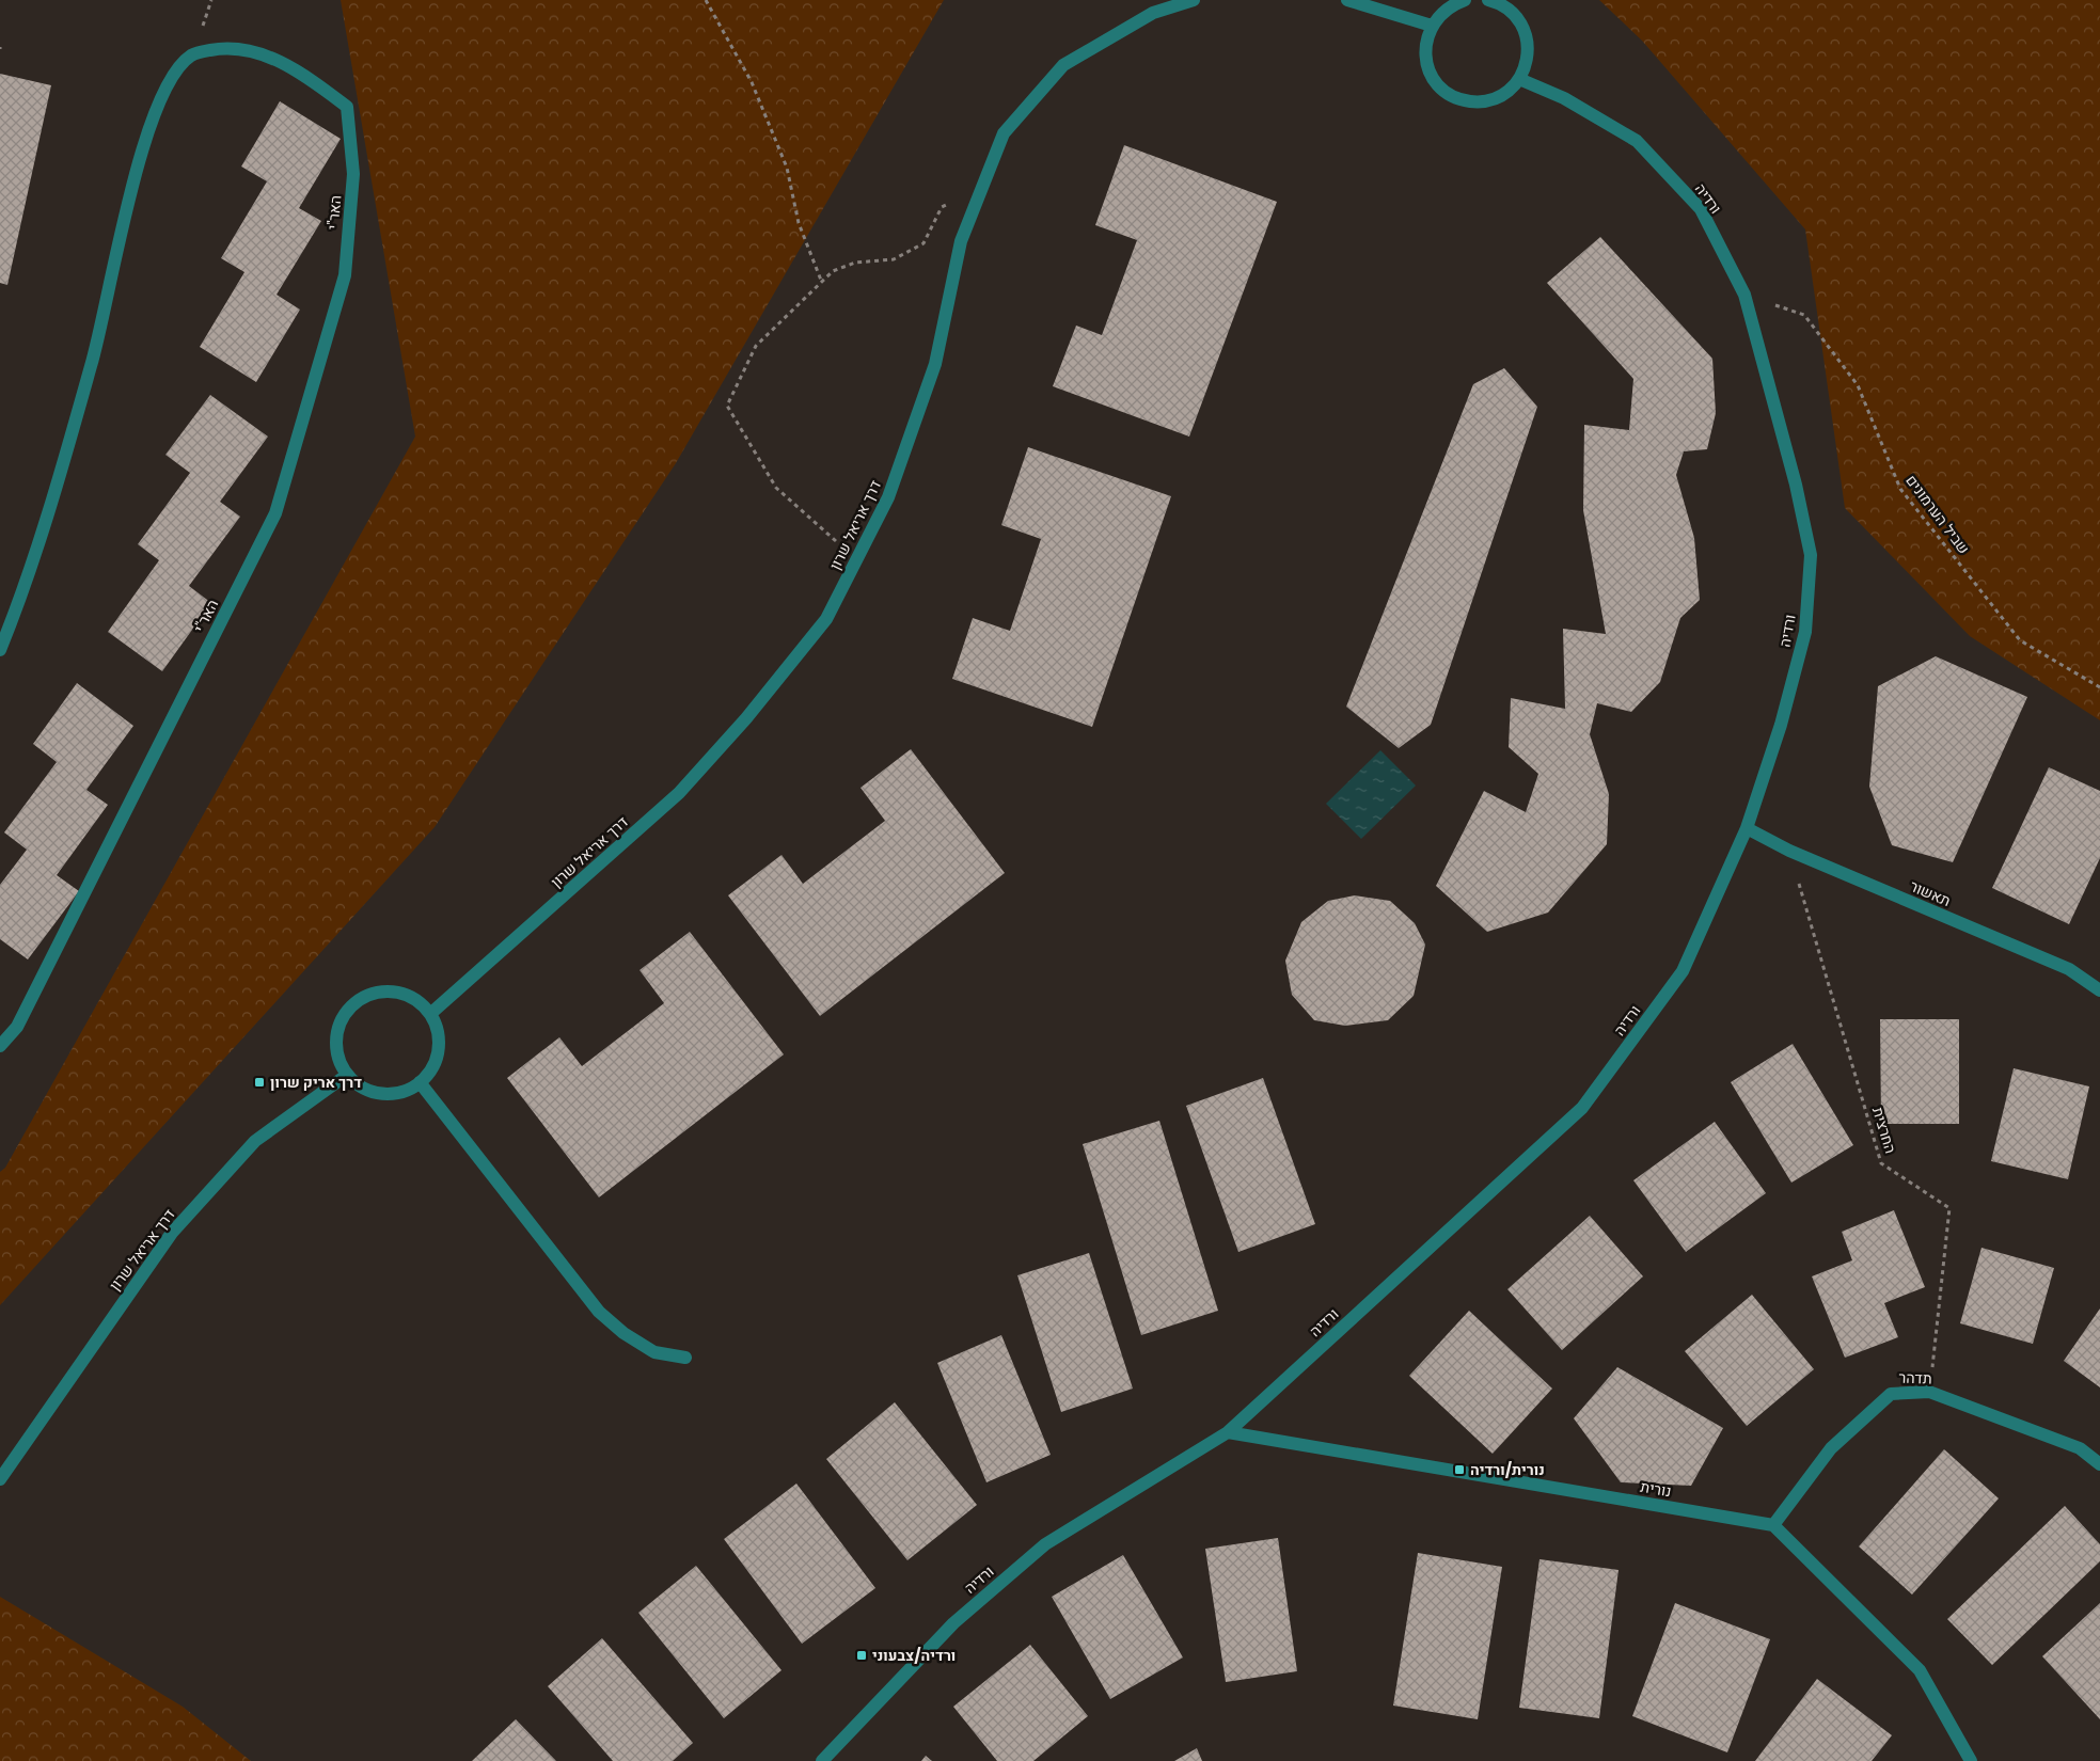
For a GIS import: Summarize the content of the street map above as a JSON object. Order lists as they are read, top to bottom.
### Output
{
  "streets": {
    "street": [
      "ורדיה",
      "האר\"י",
      "דרך אריאל שרון",
      "תאשור",
      "תדהר",
      "נורית"
    ],
    "path": ["שביל הערמונים", "החרצית"]
  },
  "crossings": [
    ["ורדיה", "שביל הערמונים"],
    ["ורדיה", "תאשור"],
    ["ורדיה", "נורית"],
    ["תאשור", "החרצית"],
    ["החרצית", "תדהר"],
    ["תדהר", "נורית"]
  ],
  "places": {
    "transit": ["דרך אריק שרון", "נורית/ורדיה", "ורדיה/צבעוני"]
  }
}
